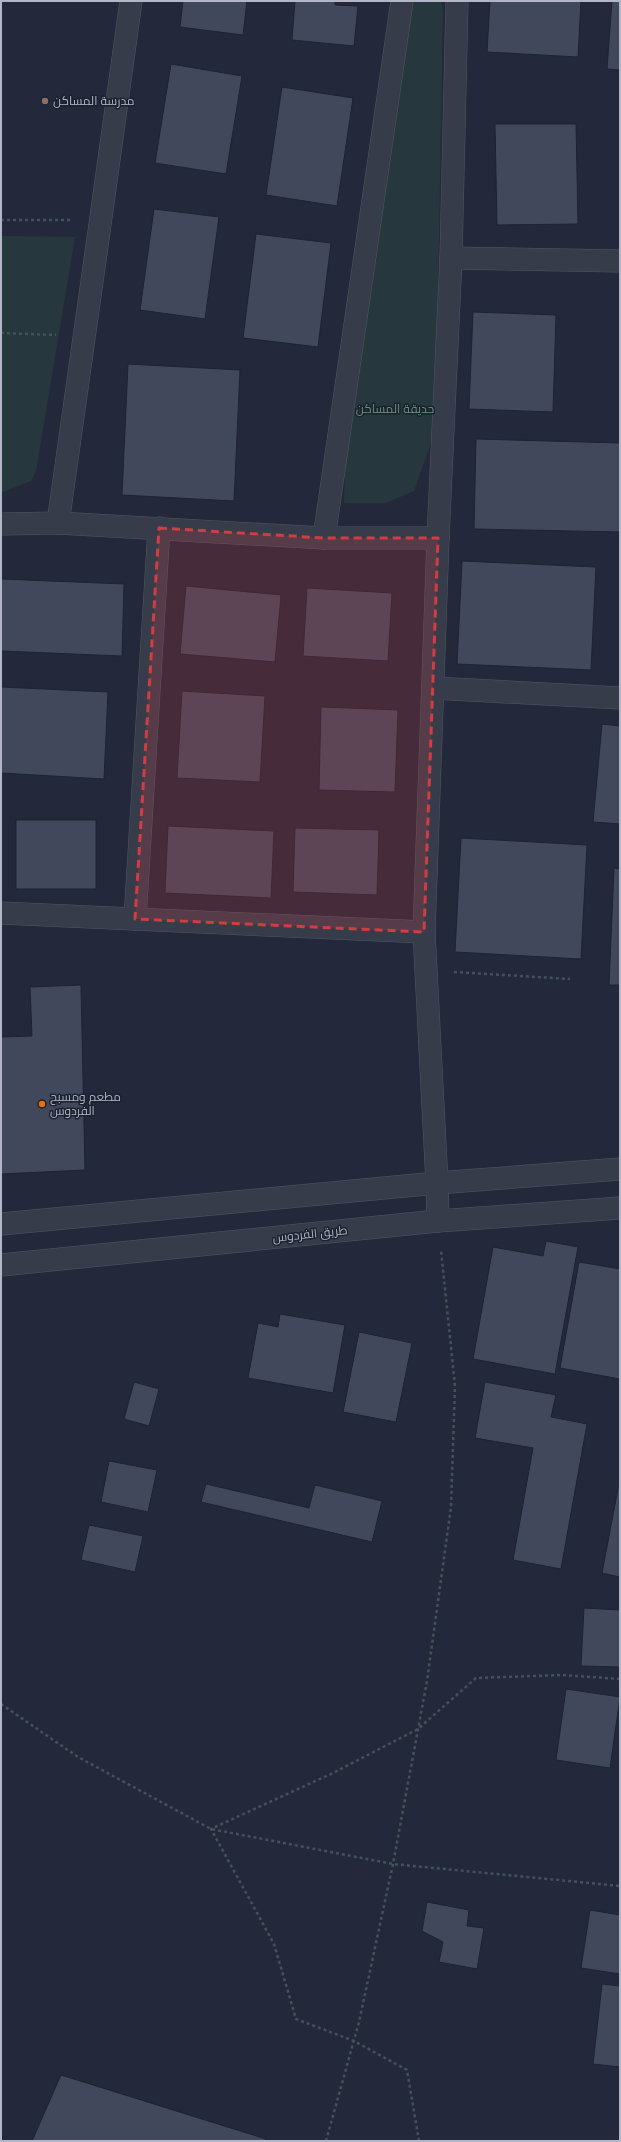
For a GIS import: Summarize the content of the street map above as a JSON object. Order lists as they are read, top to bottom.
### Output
{
  "streets": {
    "street": ["طريق الفردوس"]
  },
  "parks": ["حديقة المساكن"],
  "places": ["مدرسة المساكن", "مطعم ومسبح الفردوس"]
}
